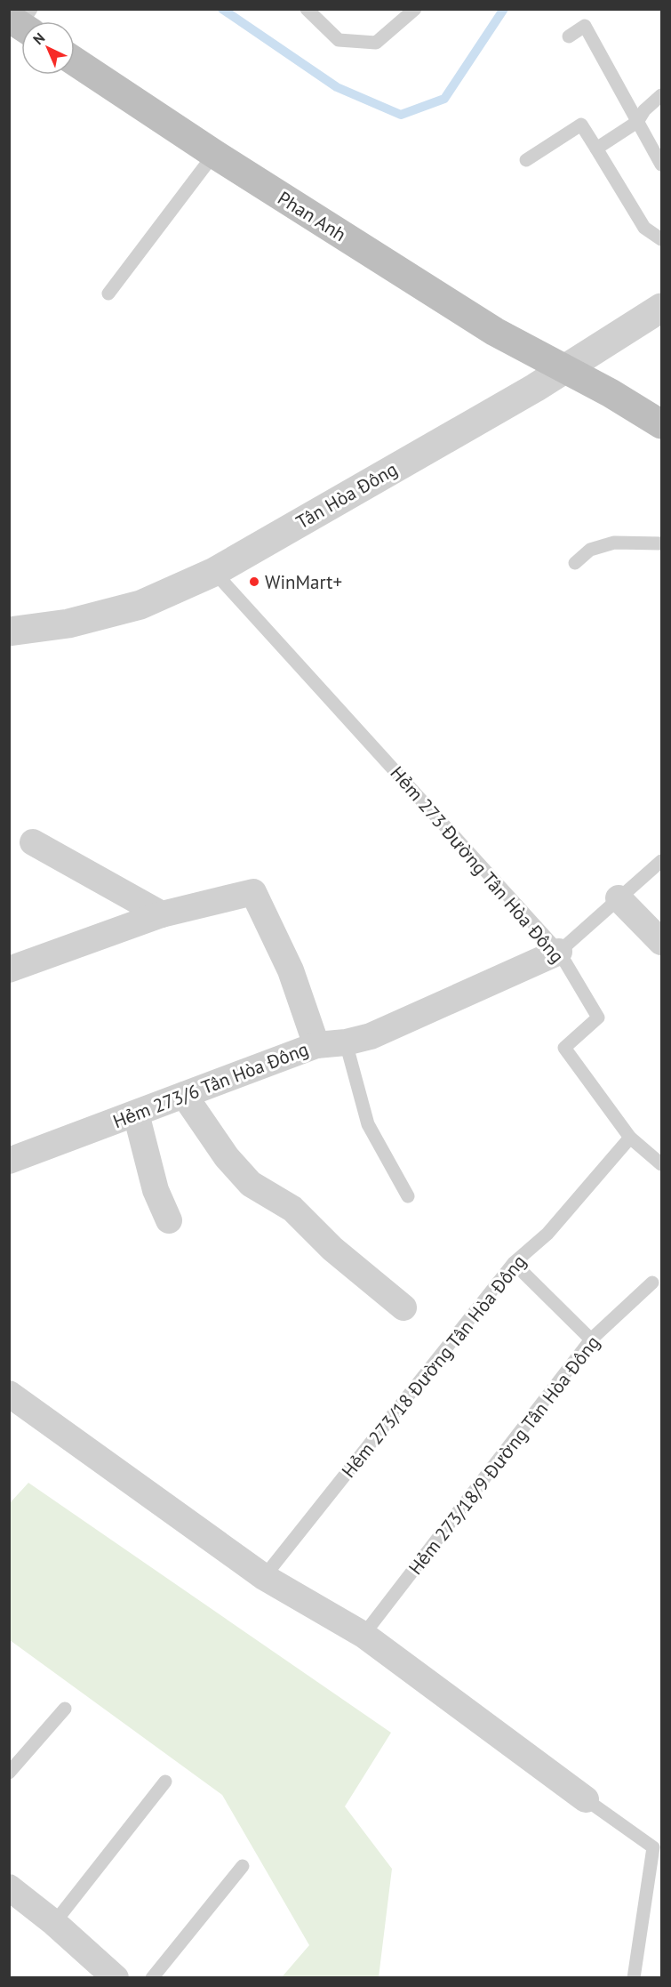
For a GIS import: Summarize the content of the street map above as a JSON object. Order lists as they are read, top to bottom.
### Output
{
  "streets": {
    "main road": ["Phan Anh"],
    "street": ["Tân Hòa Đông", "Hẻm 273/6 Tân Hòa Đông"],
    "lane": ["Hẻm 273 Đường Tân Hòa Đông", "Hẻm 273/18 Đường Tân Hòa Đông", "Hẻm 273/18/9 Đường Tân Hòa Đông"]
  },
  "crossings": [
    ["Phan Anh", "Tân Hòa Đông"],
    ["Tân Hòa Đông", "Hẻm 273 Đường Tân Hòa Đông"],
    ["Hẻm 273 Đường Tân Hòa Đông", "Hẻm 273/6 Tân Hòa Đông"],
    ["Hẻm 273 Đường Tân Hòa Đông", "Hẻm 273/18 Đường Tân Hòa Đông"]
  ],
  "places": ["WinMart+"],
  "north": "top left"
}
